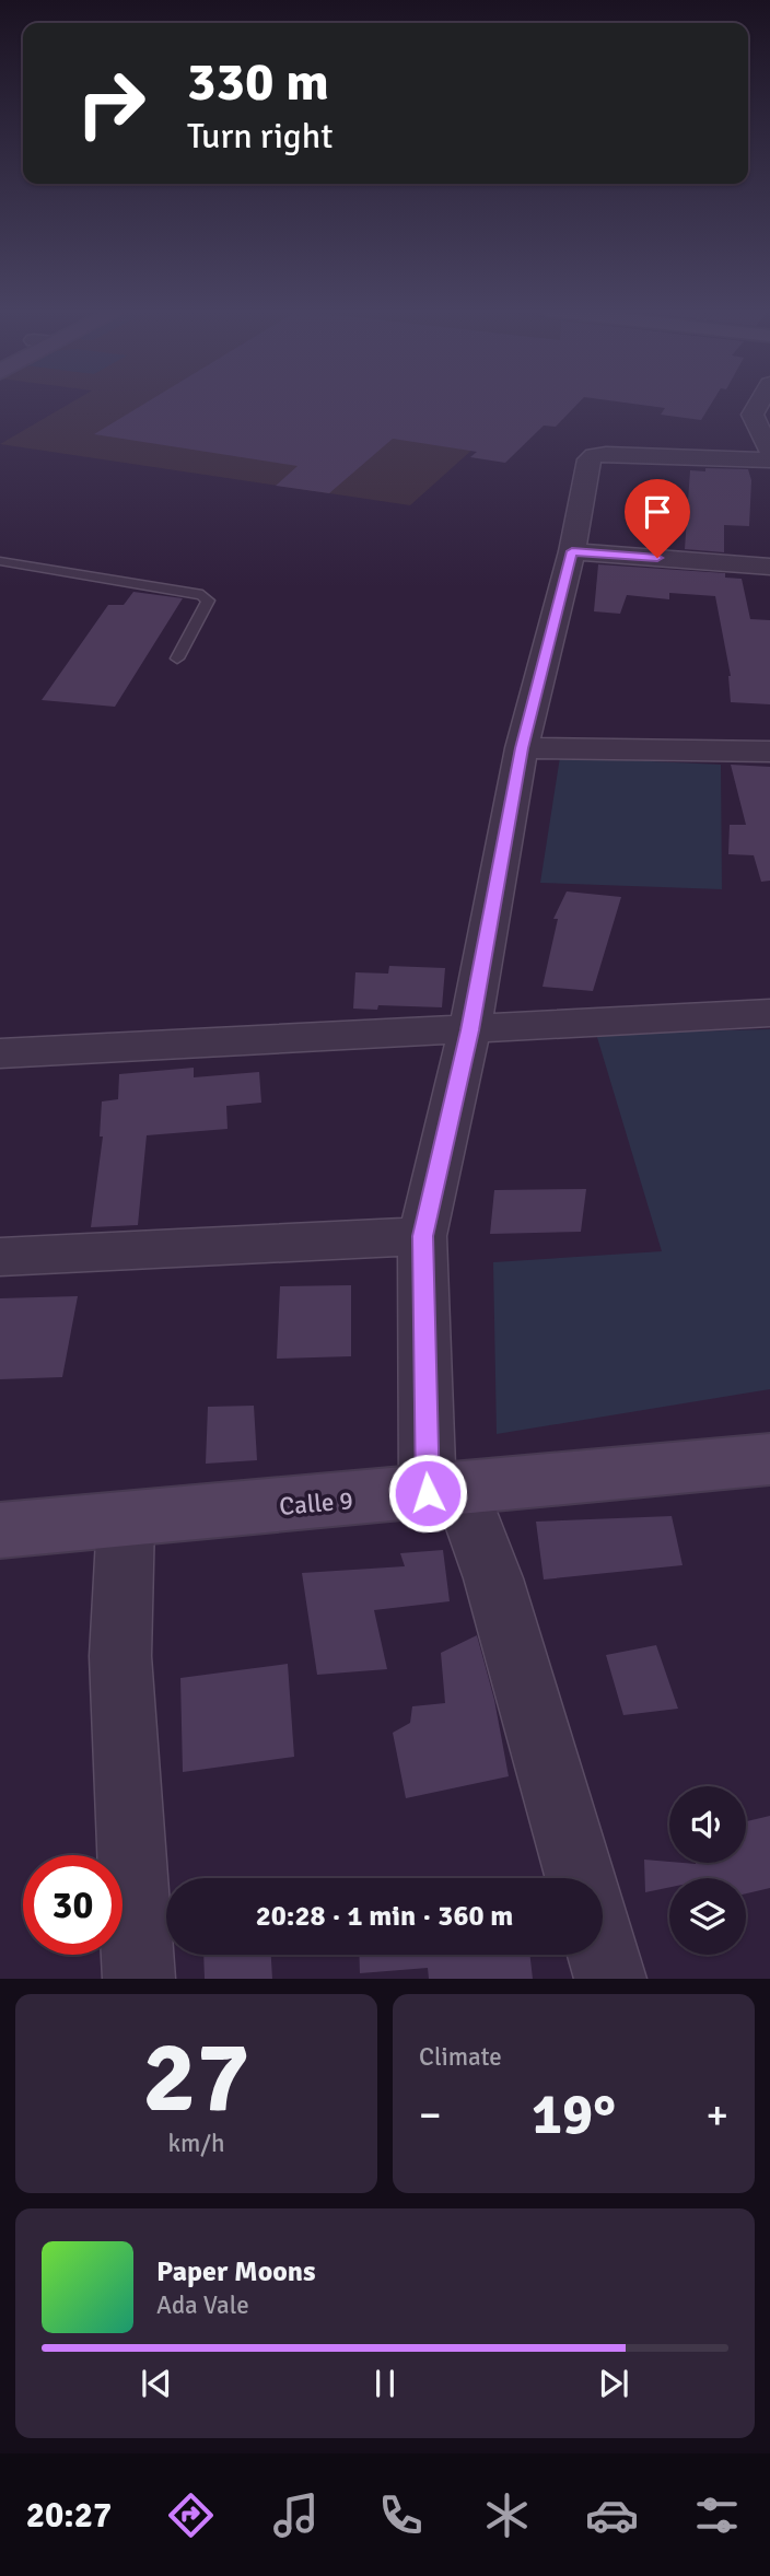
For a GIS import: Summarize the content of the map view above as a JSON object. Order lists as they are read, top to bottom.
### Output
{
  "streets": {
    "main road": ["Calle 9"]
  },
  "page": {
    "turn": ["330 m", "Turn right"],
    "limit": "30",
    "trip": "20:28 · 1 min · 360 m",
    "tile": [
      ["27", "km/h"],
      "Climate"
    ],
    "heat": ["−", "19°", "+"],
    "song": ["Paper Moons", "Ada Vale"],
    "tabs": "20:27"
  }
}
